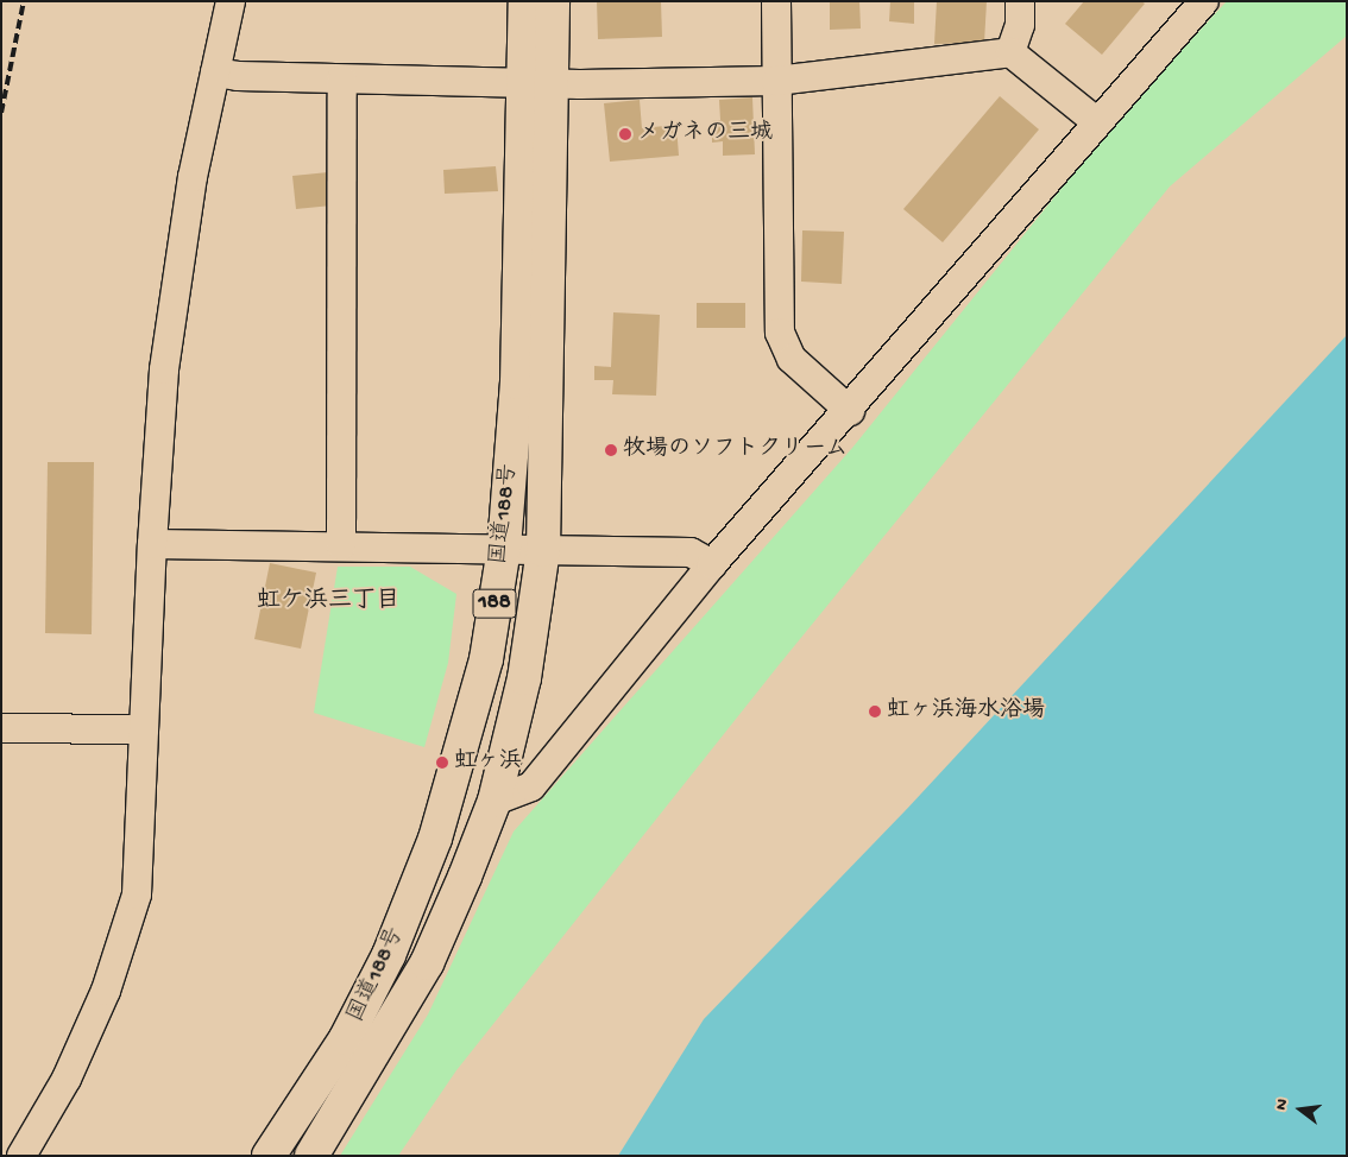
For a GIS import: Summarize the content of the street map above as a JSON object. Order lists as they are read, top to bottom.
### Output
{
  "streets": {
    "highway": ["国道188号", "188"]
  },
  "districts": ["虹ケ浜三丁目"],
  "places": [
    "メガネの三城",
    "牧場のソフトクリーム",
    "虹ヶ浜海水浴場",
    "虹ヶ浜"
  ],
  "north": "left"
}
